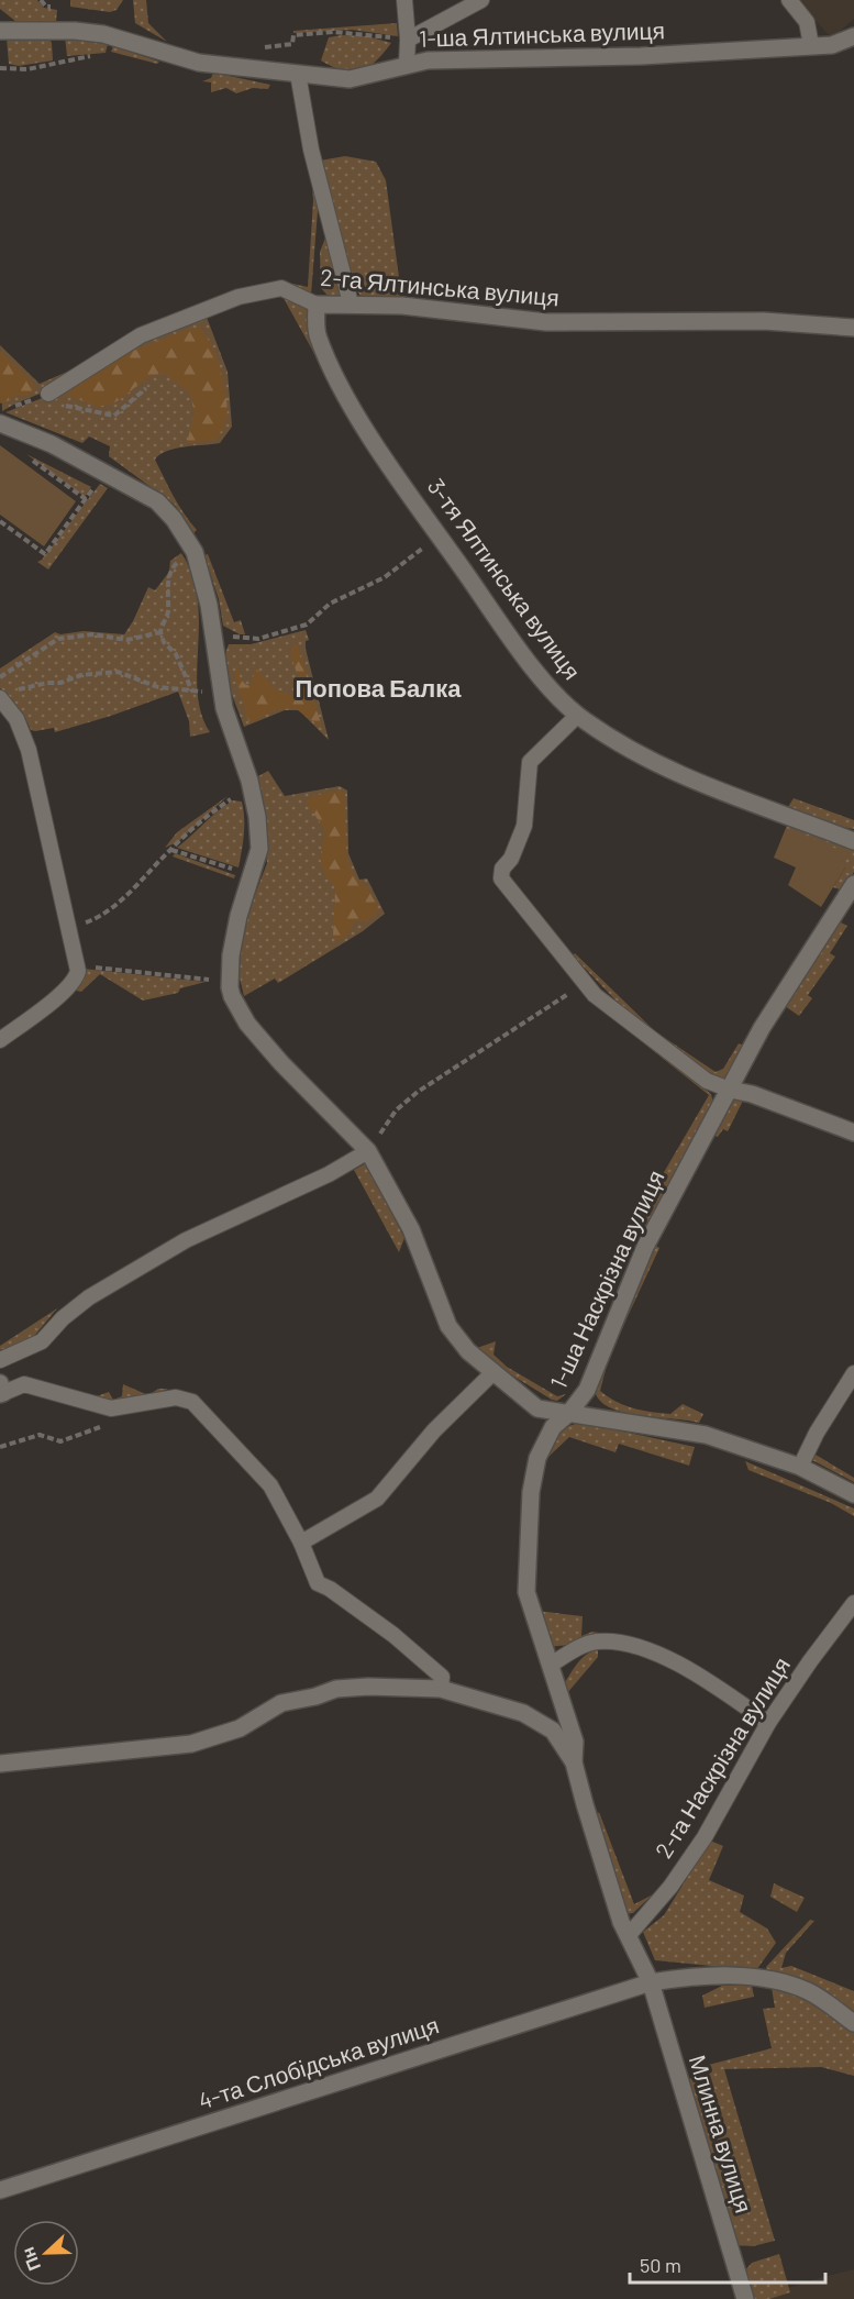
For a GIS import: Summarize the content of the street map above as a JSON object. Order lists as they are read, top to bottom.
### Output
{
  "streets": {
    "street": [
      "1-ша Ялтинська вулиця",
      "2-га Ялтинська вулиця",
      "3-тя Ялтинська вулиця",
      "1-ша Наскрізна вулиця",
      "4-та Слобідська вулиця",
      "Млинна вулиця"
    ],
    "lane": ["2-га Наскрізна вулиця"]
  },
  "crossings": [
    ["2-га Ялтинська вулиця", "3-тя Ялтинська вулиця"],
    ["1-ша Наскрізна вулиця", "2-га Наскрізна вулиця"],
    ["1-ша Наскрізна вулиця", "4-та Слобідська вулиця"],
    ["1-ша Наскрізна вулиця", "Млинна вулиця"],
    ["4-та Слобідська вулиця", "Млинна вулиця"]
  ],
  "districts": ["Попова Балка"],
  "scale_bar": "50 m",
  "north": "left"
}
